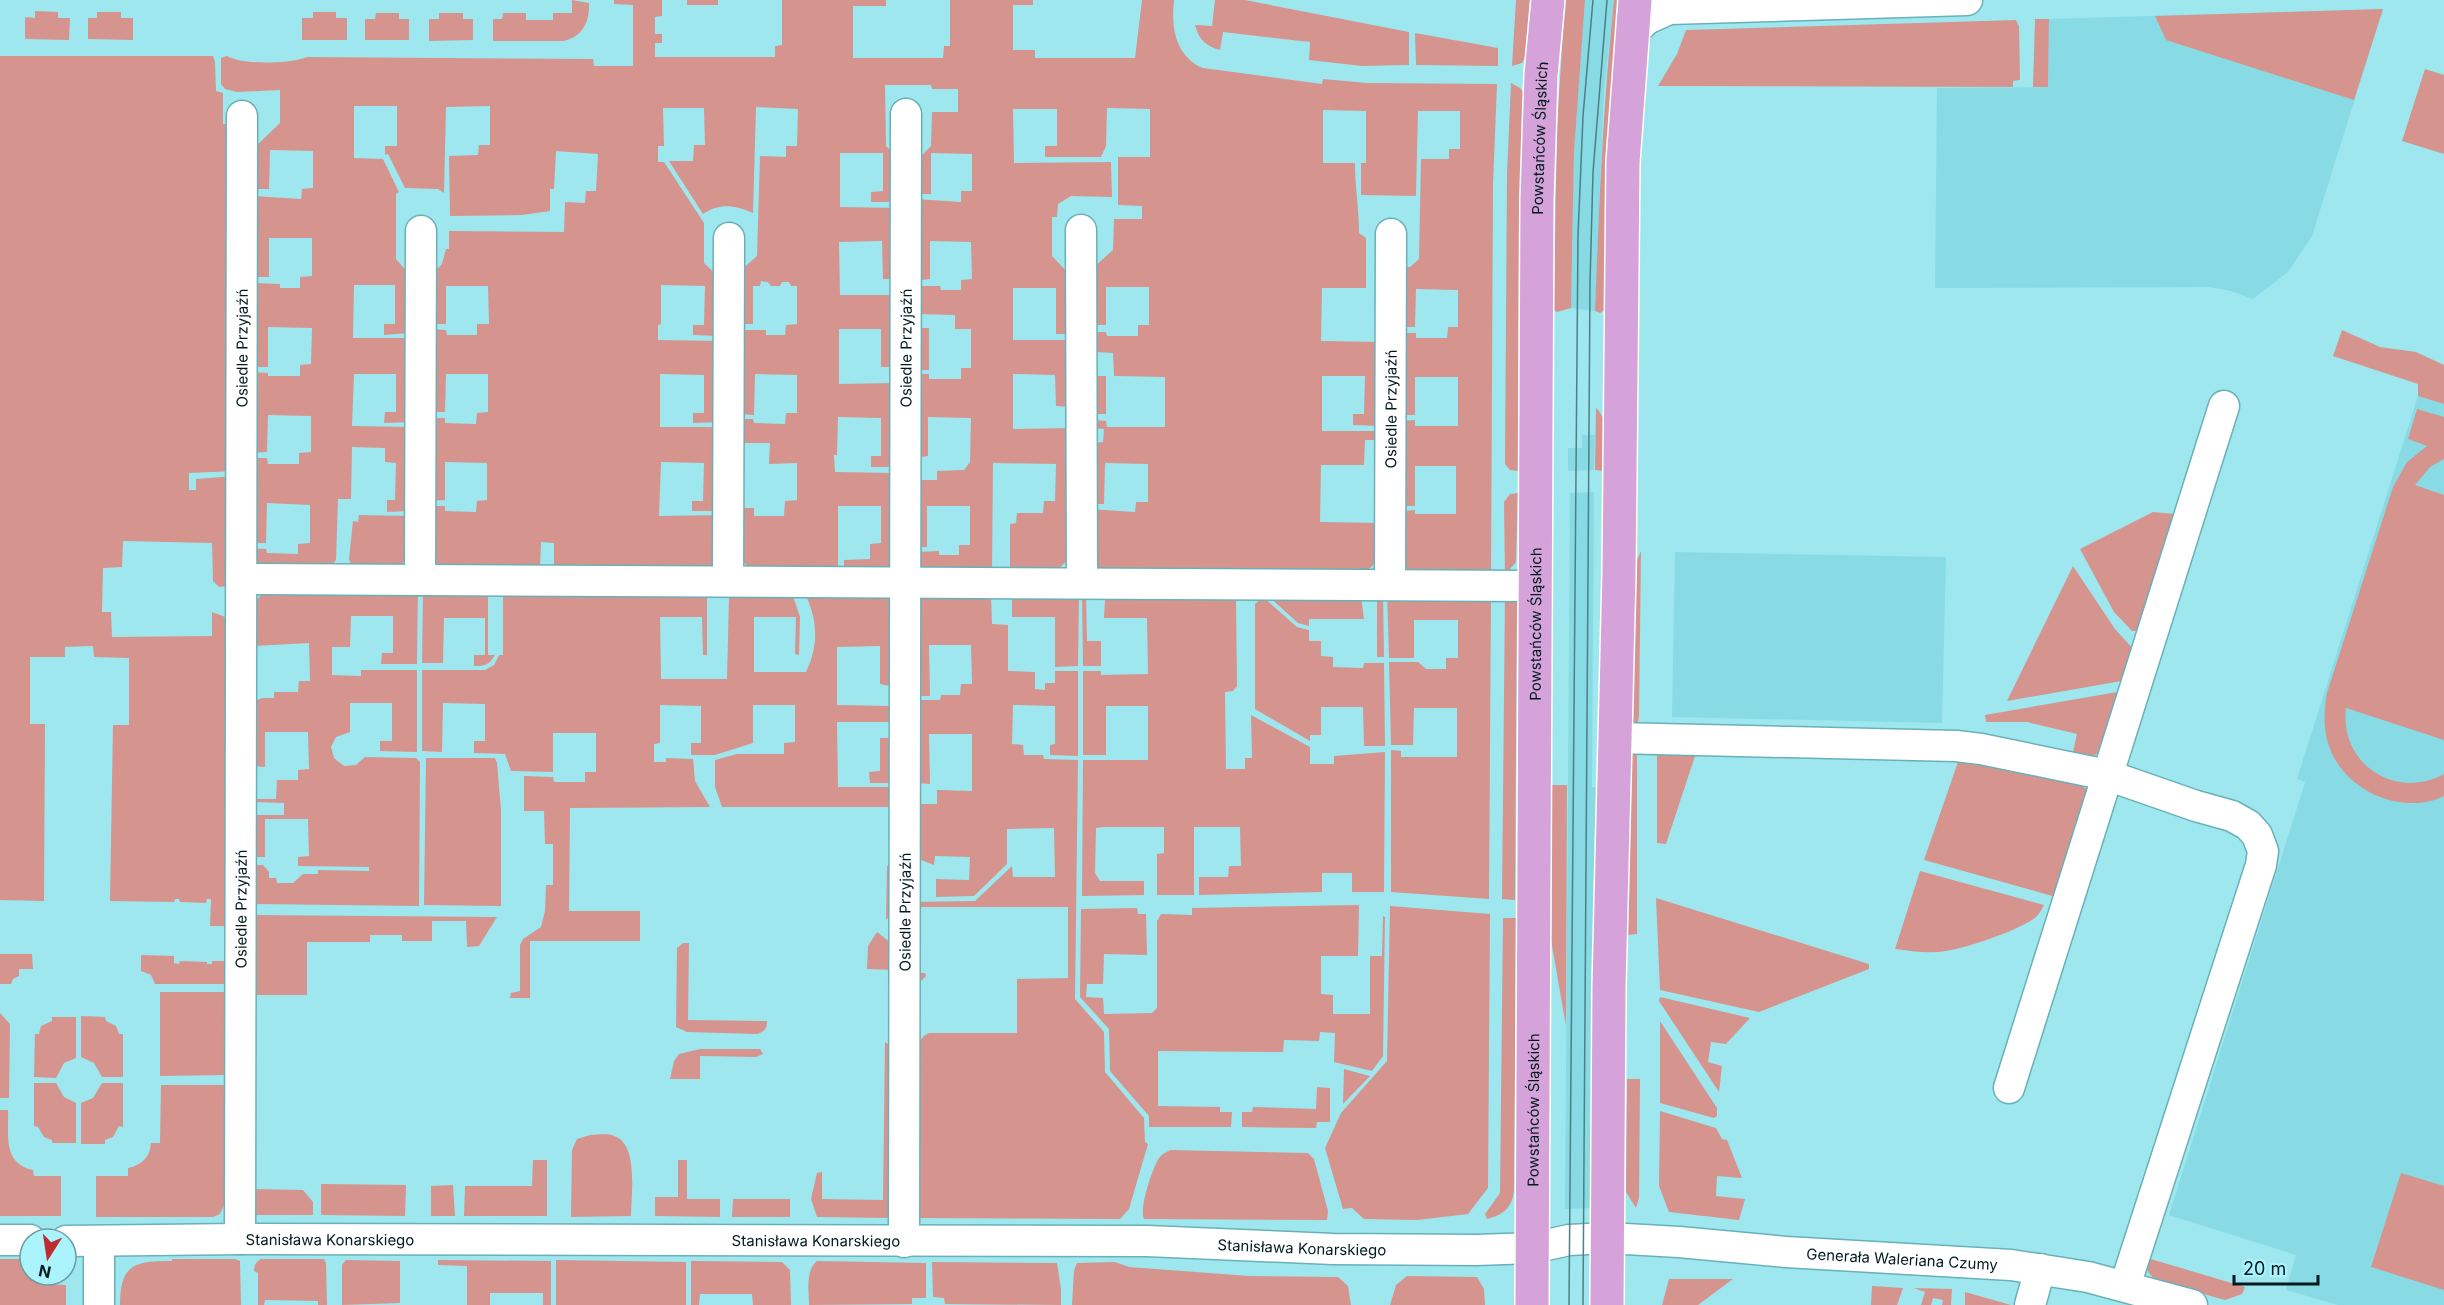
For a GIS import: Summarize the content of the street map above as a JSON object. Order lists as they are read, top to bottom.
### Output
{
  "streets": {
    "main road": ["Powstańców Śląskich"],
    "street": ["Osiedle Przyjaźń", "Stanisława Konarskiego", "Generała Waleriana Czumy"]
  },
  "crossings": [
    ["Powstańców Śląskich", "Stanisława Konarskiego"],
    ["Osiedle Przyjaźń", "Stanisława Konarskiego"]
  ],
  "scale_bar": "20 m",
  "north": "bottom"
}
